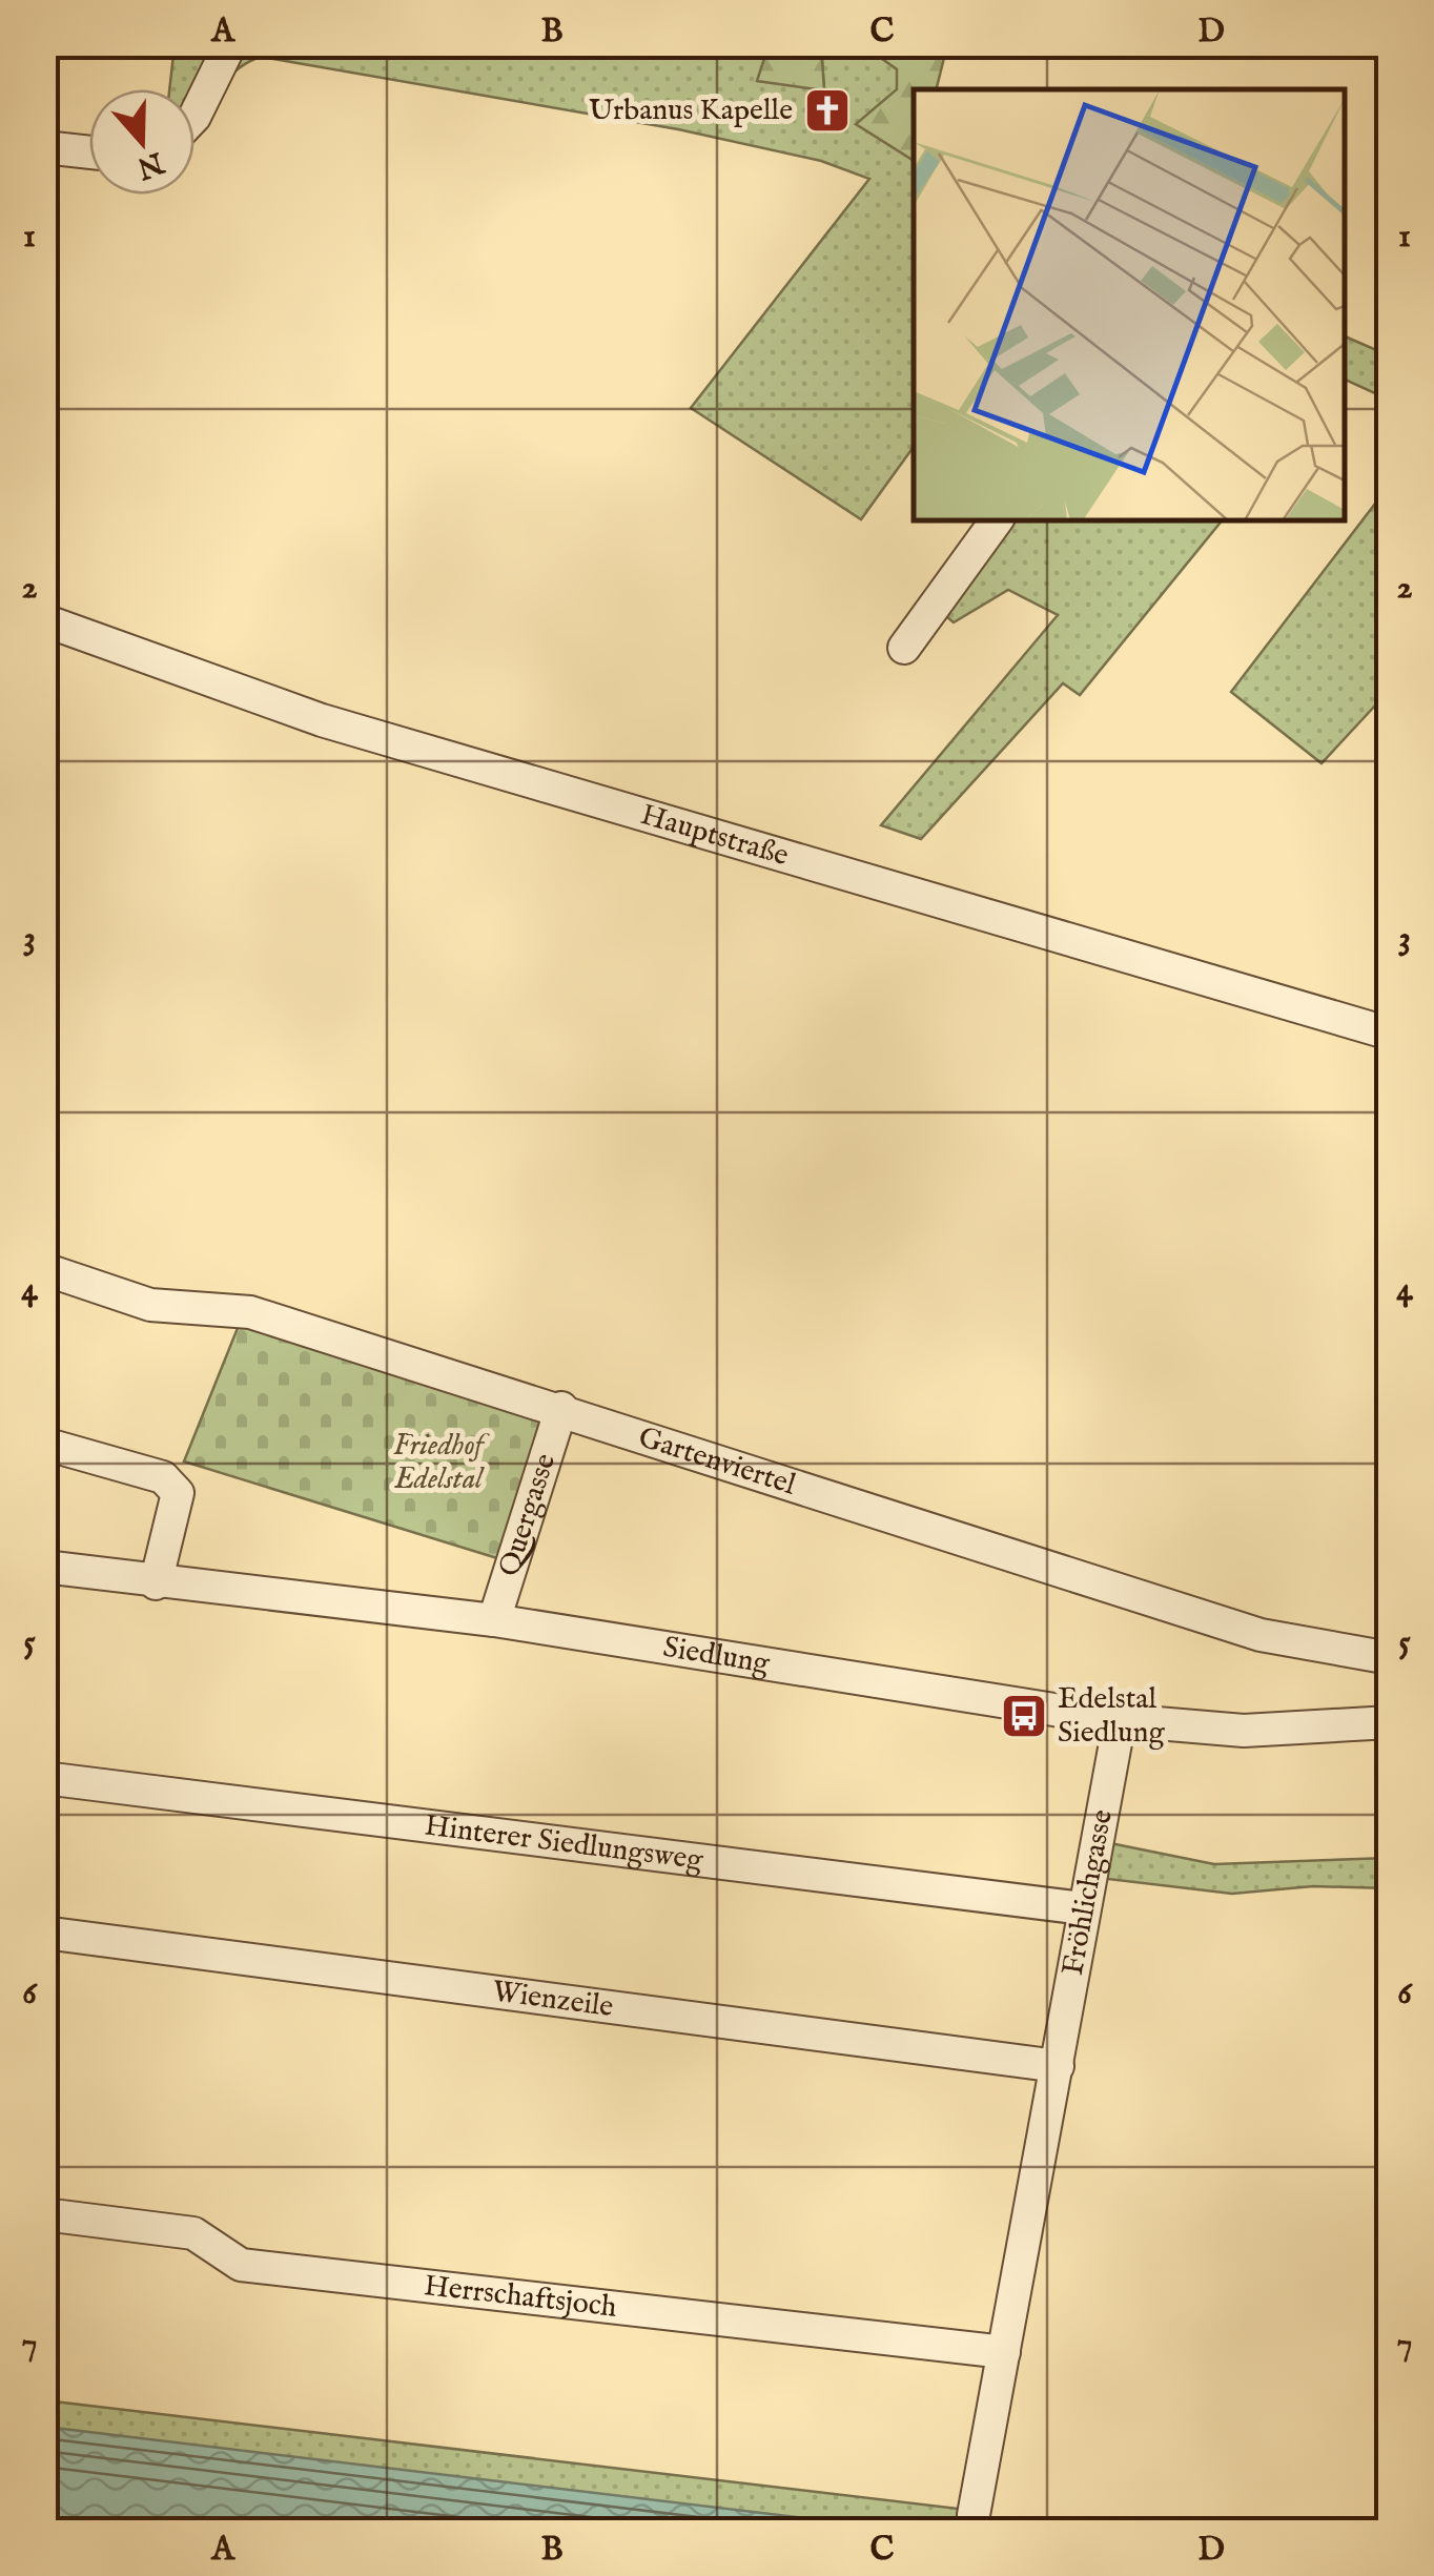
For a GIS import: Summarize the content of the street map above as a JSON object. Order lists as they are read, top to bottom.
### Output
{
  "streets": {
    "street": [
      "Hauptstraße",
      "Gartenviertel",
      "Quergasse",
      "Siedlung",
      "Hinterer Siedlungsweg",
      "Fröhlichgasse",
      "Wienzeile",
      "Herrschaftsjoch"
    ]
  },
  "crossings": [
    ["Gartenviertel", "Quergasse"],
    ["Quergasse", "Siedlung"],
    ["Siedlung", "Fröhlichgasse"],
    ["Hinterer Siedlungsweg", "Fröhlichgasse"],
    ["Fröhlichgasse", "Wienzeile"],
    ["Fröhlichgasse", "Herrschaftsjoch"]
  ],
  "parks": ["Friedhof Edelstal"],
  "places": {
    "church": ["Urbanus Kapelle"],
    "bus stop": ["Edelstal Siedlung"]
  },
  "north": "bottom",
  "grid": {
    "columns": [
      "A",
      "B",
      "C",
      "D"
    ],
    "rows": [
      "1",
      "2",
      "3",
      "4",
      "5",
      "6",
      "7"
    ]
  }
}
